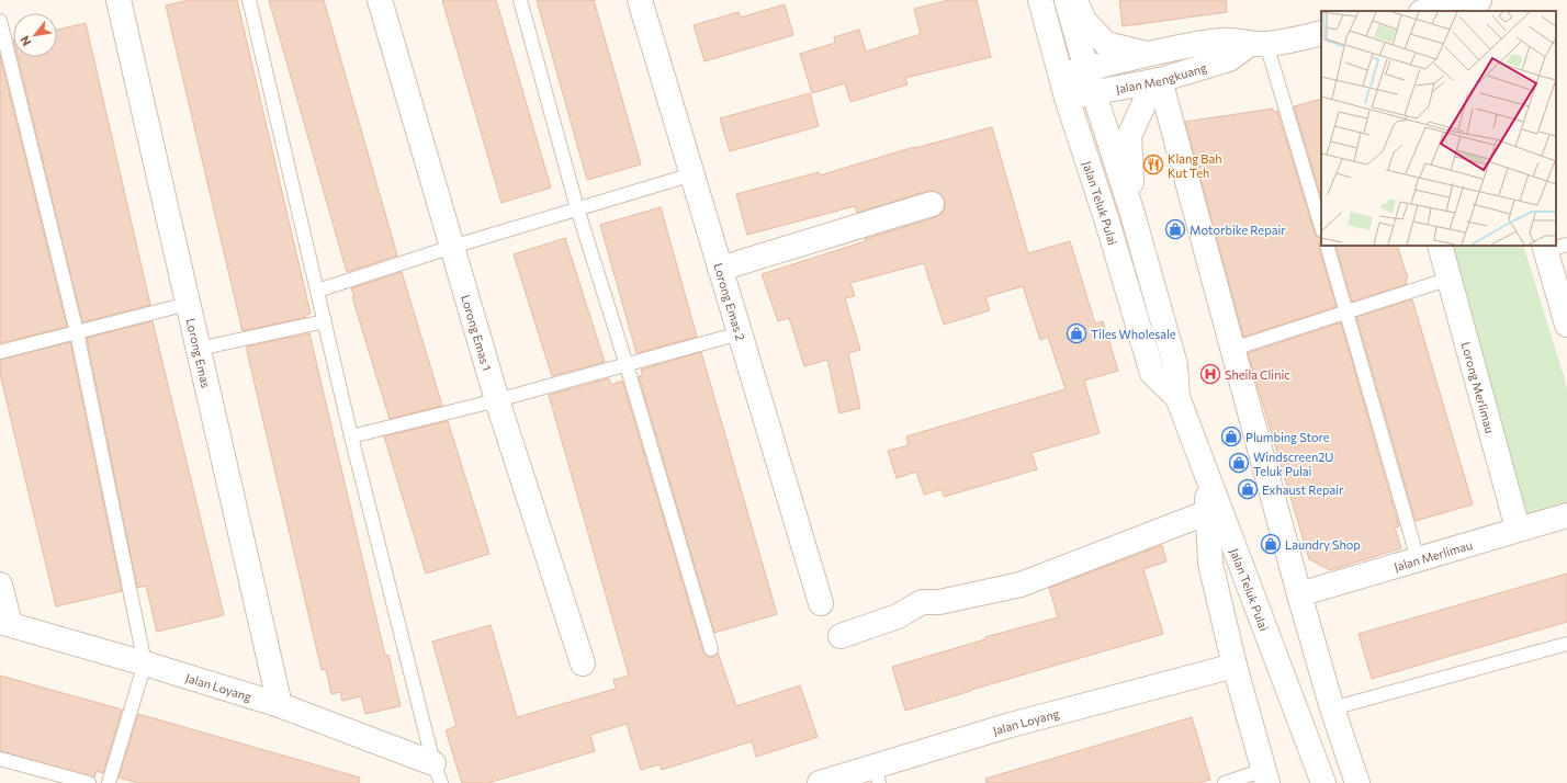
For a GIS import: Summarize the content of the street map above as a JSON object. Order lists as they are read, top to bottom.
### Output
{
  "streets": {
    "street": [
      "Jalan Mengkuang",
      "Jalan Teluk Pulai",
      "Lorong Emas 2",
      "Lorong Emas 1",
      "Lorong Emas",
      "Lorong Merlimau",
      "Jalan Merlimau",
      "Jalan Loyang"
    ]
  },
  "crossings": [
    ["Jalan Mengkuang", "Jalan Teluk Pulai"],
    ["Lorong Emas", "Jalan Loyang"],
    ["Lorong Merlimau", "Jalan Merlimau"]
  ],
  "places": {
    "restaurant": ["Klang Bah Kut Teh"],
    "shop": [
      "Motorbike Repair",
      "Tiles Wholesale",
      "Plumbing Store",
      "Windscreen2U Teluk Pulai",
      "Exhaust Repair",
      "Laundry Shop"
    ],
    "hospital": ["Sheila Clinic"]
  },
  "north": "bottom left"
}
